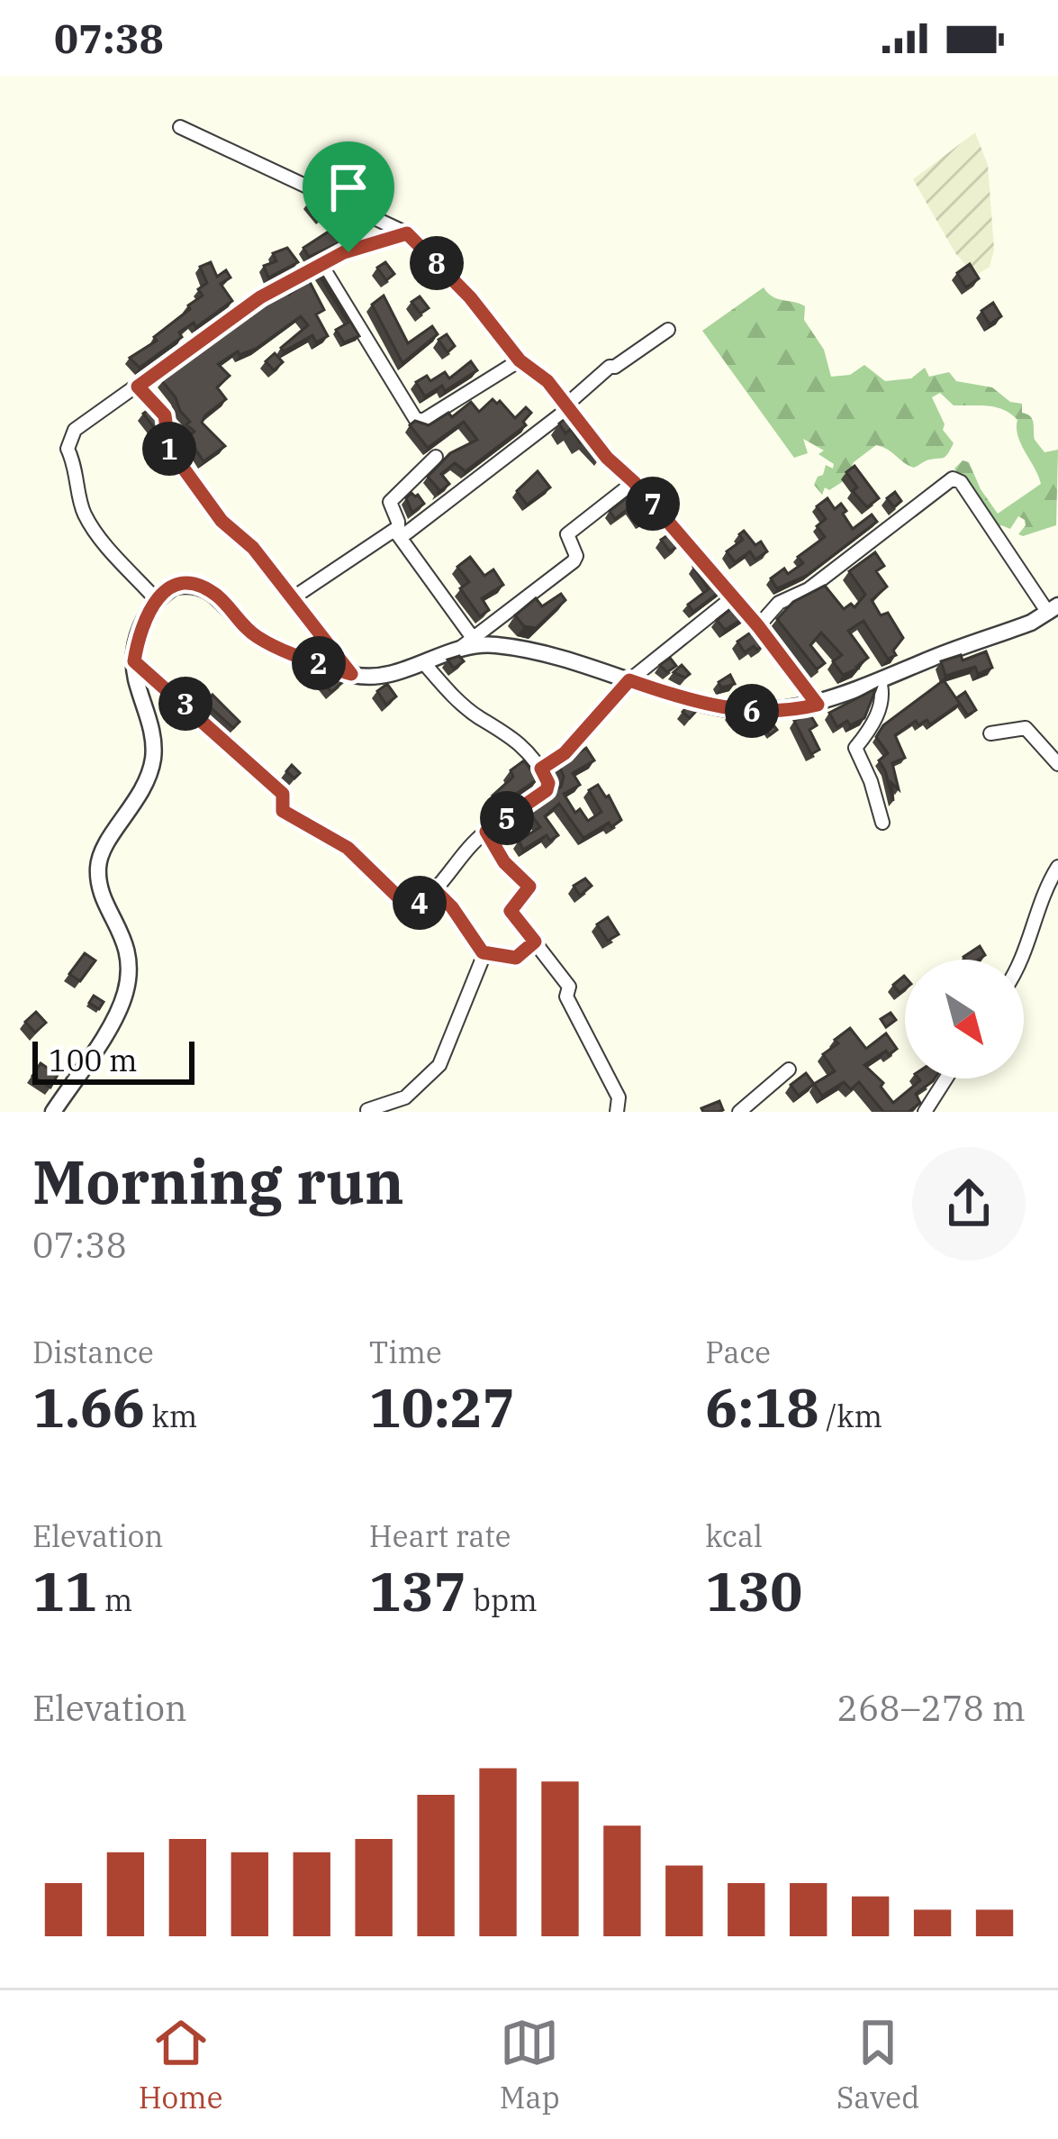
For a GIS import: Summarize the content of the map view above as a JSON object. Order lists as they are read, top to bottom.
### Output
{
  "scale_bar": "100 m",
  "north": "bottom right",
  "page": {
    "status": "07:38",
    "pins": [
      "8",
      "1",
      "7",
      "2",
      "3",
      "6",
      "5",
      "4"
    ],
    "scale": "100 m",
    "heading": ["Morning run", "07:38"],
    "stats": [
      ["Distance", "1.66 km"],
      ["Time", "10:27"],
      ["Pace", "6:18 /km"],
      ["Elevation", "11 m"],
      ["Heart rate", "137 bpm"],
      ["kcal", "130"]
    ],
    "chart": ["Elevation", "268–278 m"],
    "tabs": ["Home", "Map", "Saved"]
  }
}
